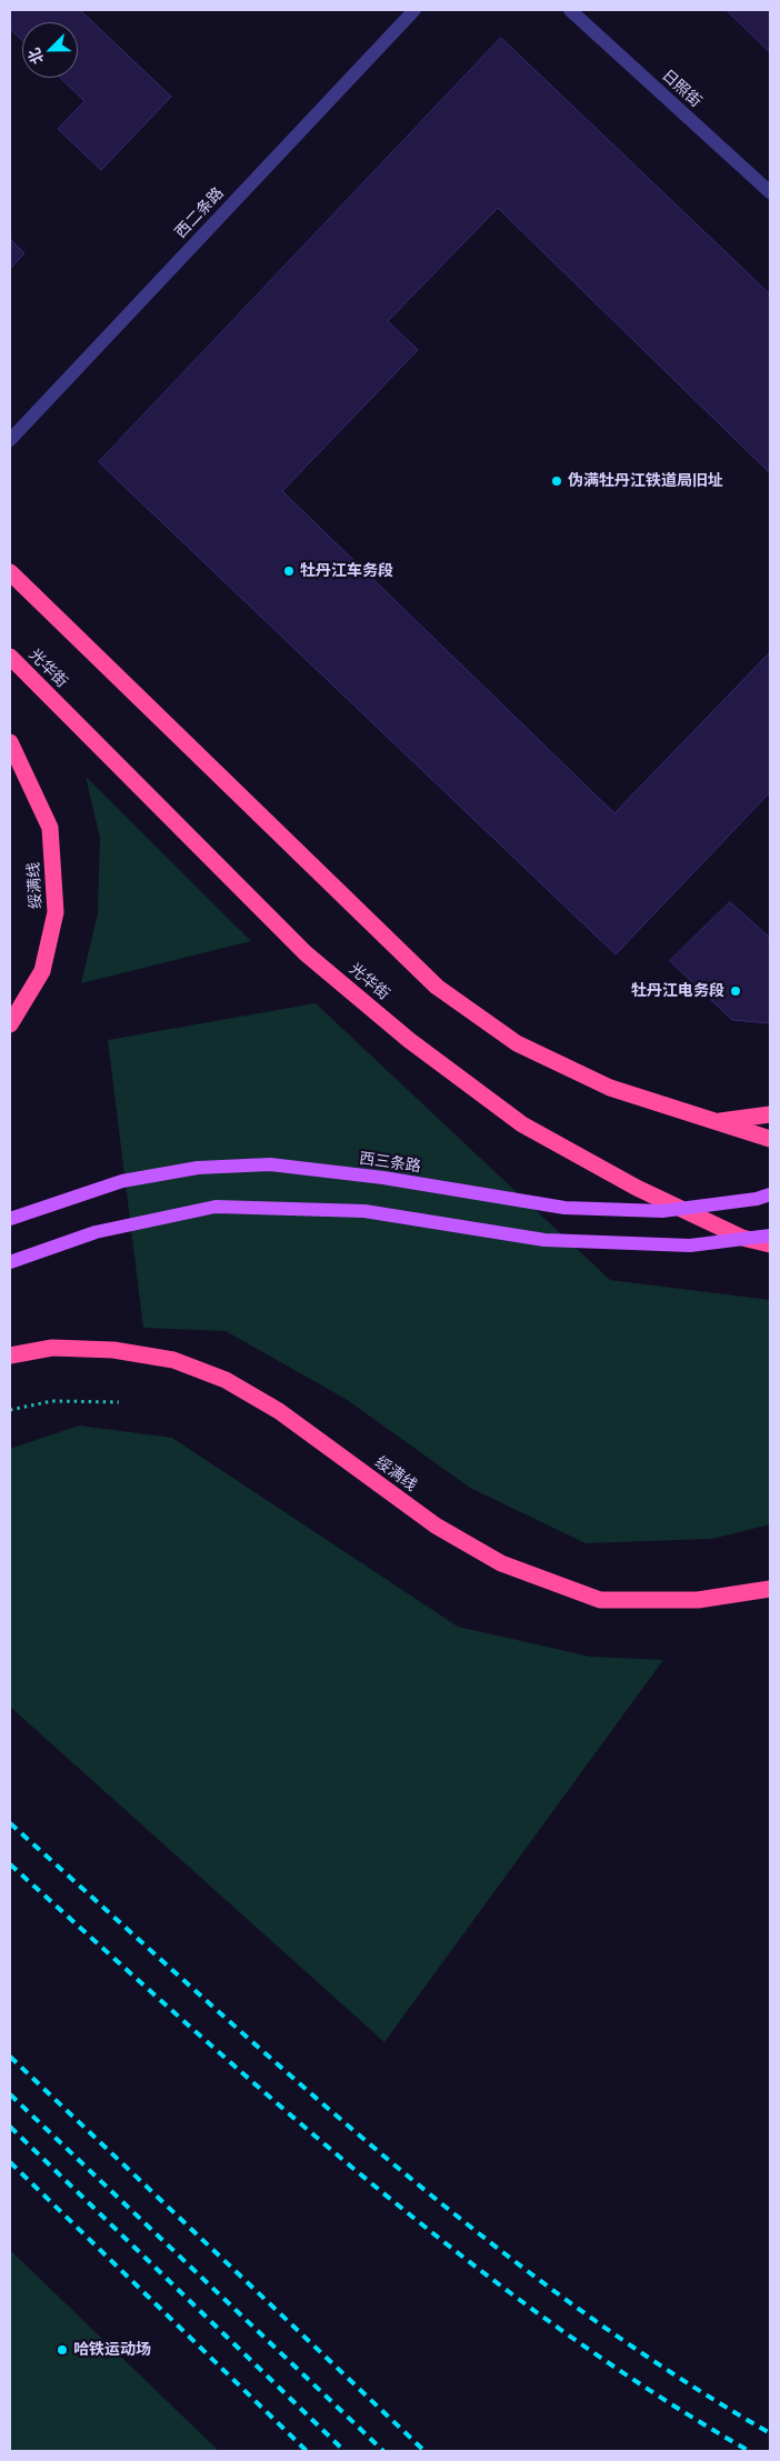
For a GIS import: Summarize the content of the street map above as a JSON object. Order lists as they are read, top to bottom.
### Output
{
  "streets": {
    "highway": ["光华街", "绥满线"],
    "main road": ["西三条路"],
    "street": ["日照街", "西二条路"]
  },
  "places": [
    "伪满牡丹江铁道局旧址",
    "牡丹江车务段",
    "牡丹江电务段",
    "哈铁运动场"
  ],
  "north": "bottom left"
}
